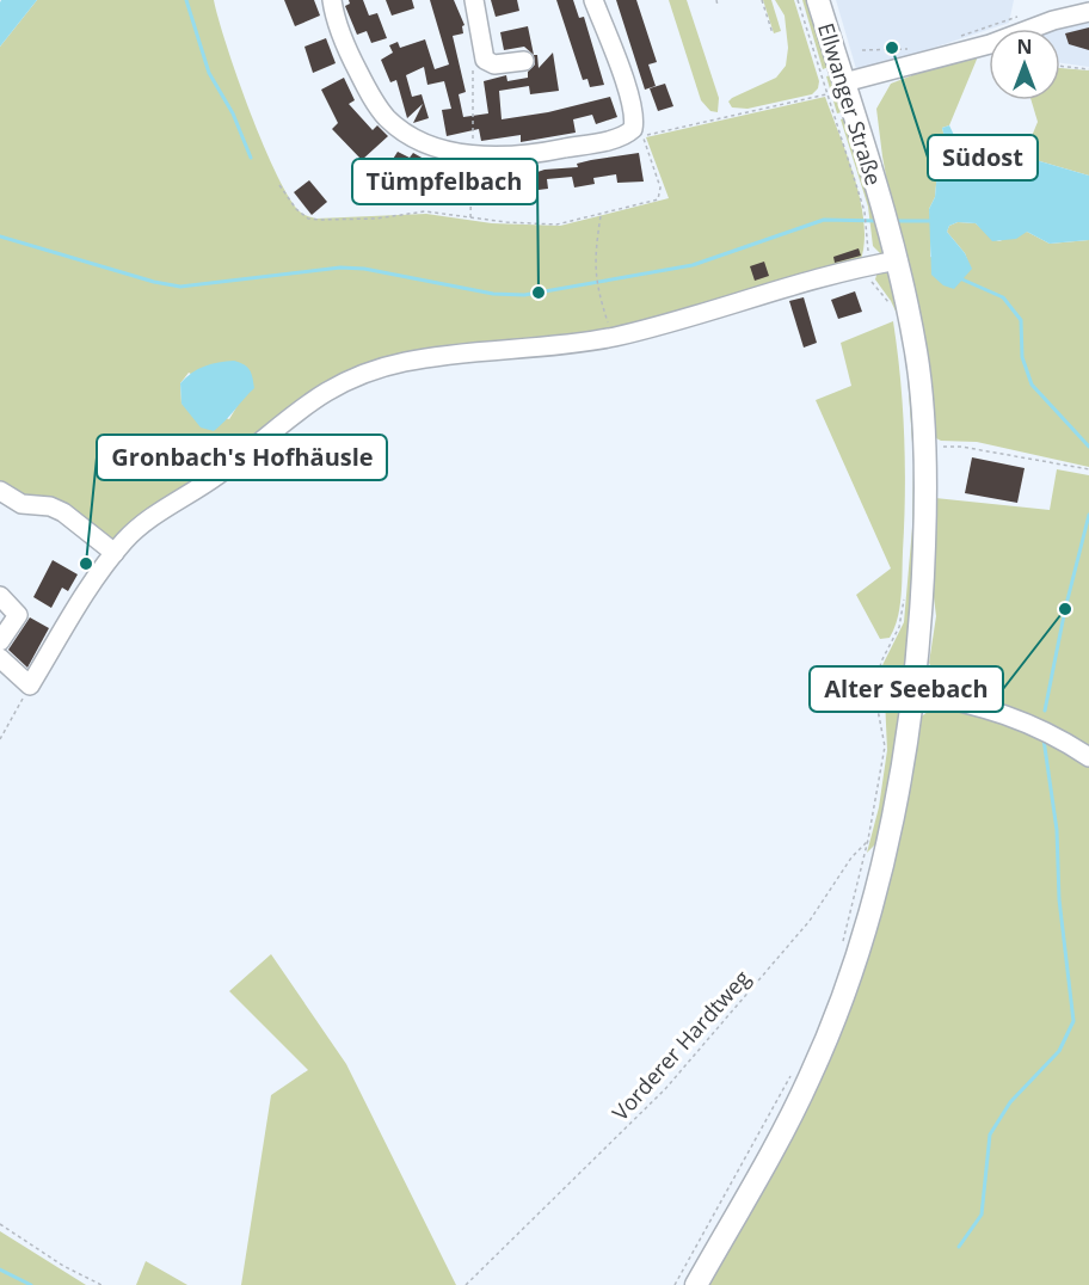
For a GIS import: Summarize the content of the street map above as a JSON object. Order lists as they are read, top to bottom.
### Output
{
  "streets": {
    "main road": ["Ellwanger Straße"],
    "path": ["Vorderer Hardtweg"]
  },
  "places": [
    "Südost",
    "Tümpfelbach",
    "Gronbach's Hofhäusle",
    "Alter Seebach"
  ],
  "north": "top"
}
